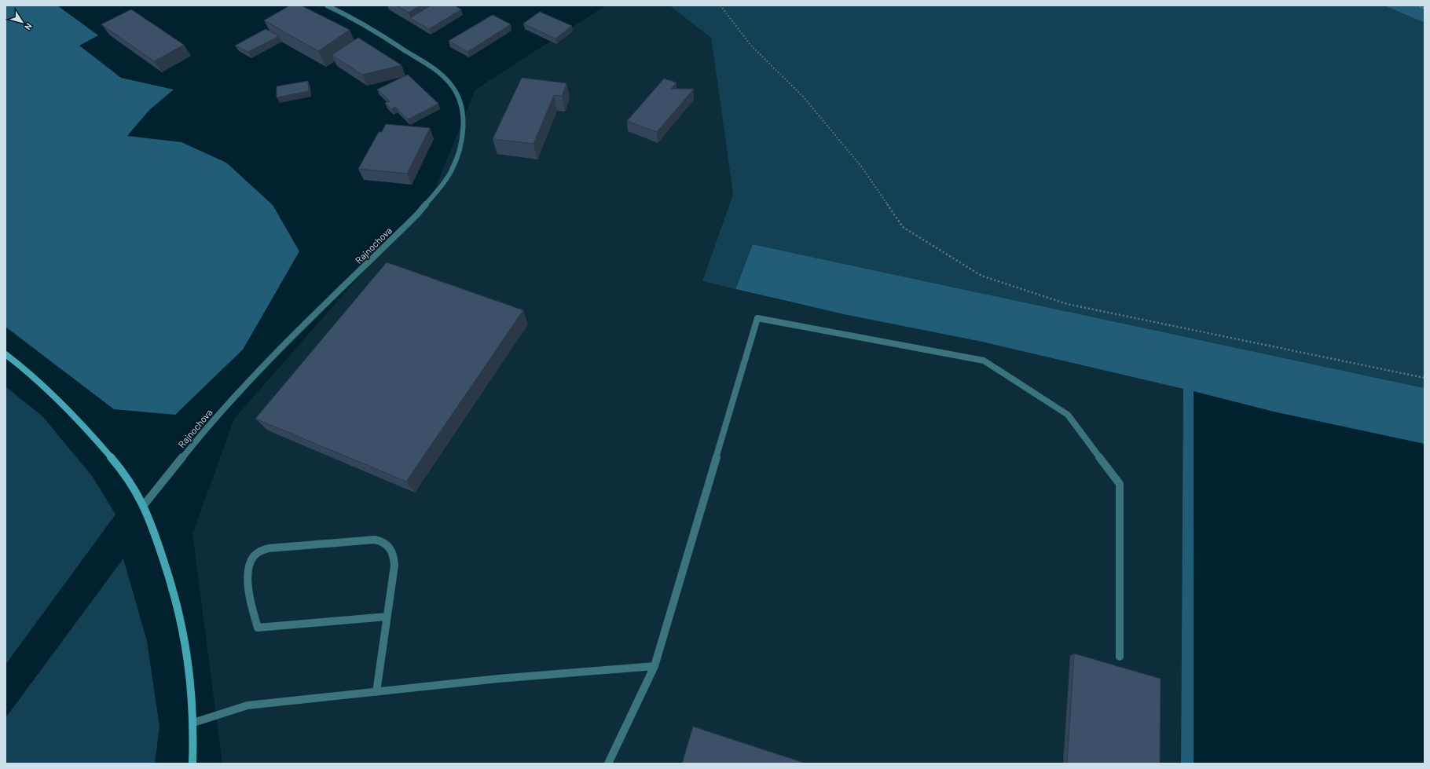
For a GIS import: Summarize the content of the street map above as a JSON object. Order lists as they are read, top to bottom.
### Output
{
  "streets": {
    "street": ["Rajnochova"]
  },
  "north": "bottom right"
}
